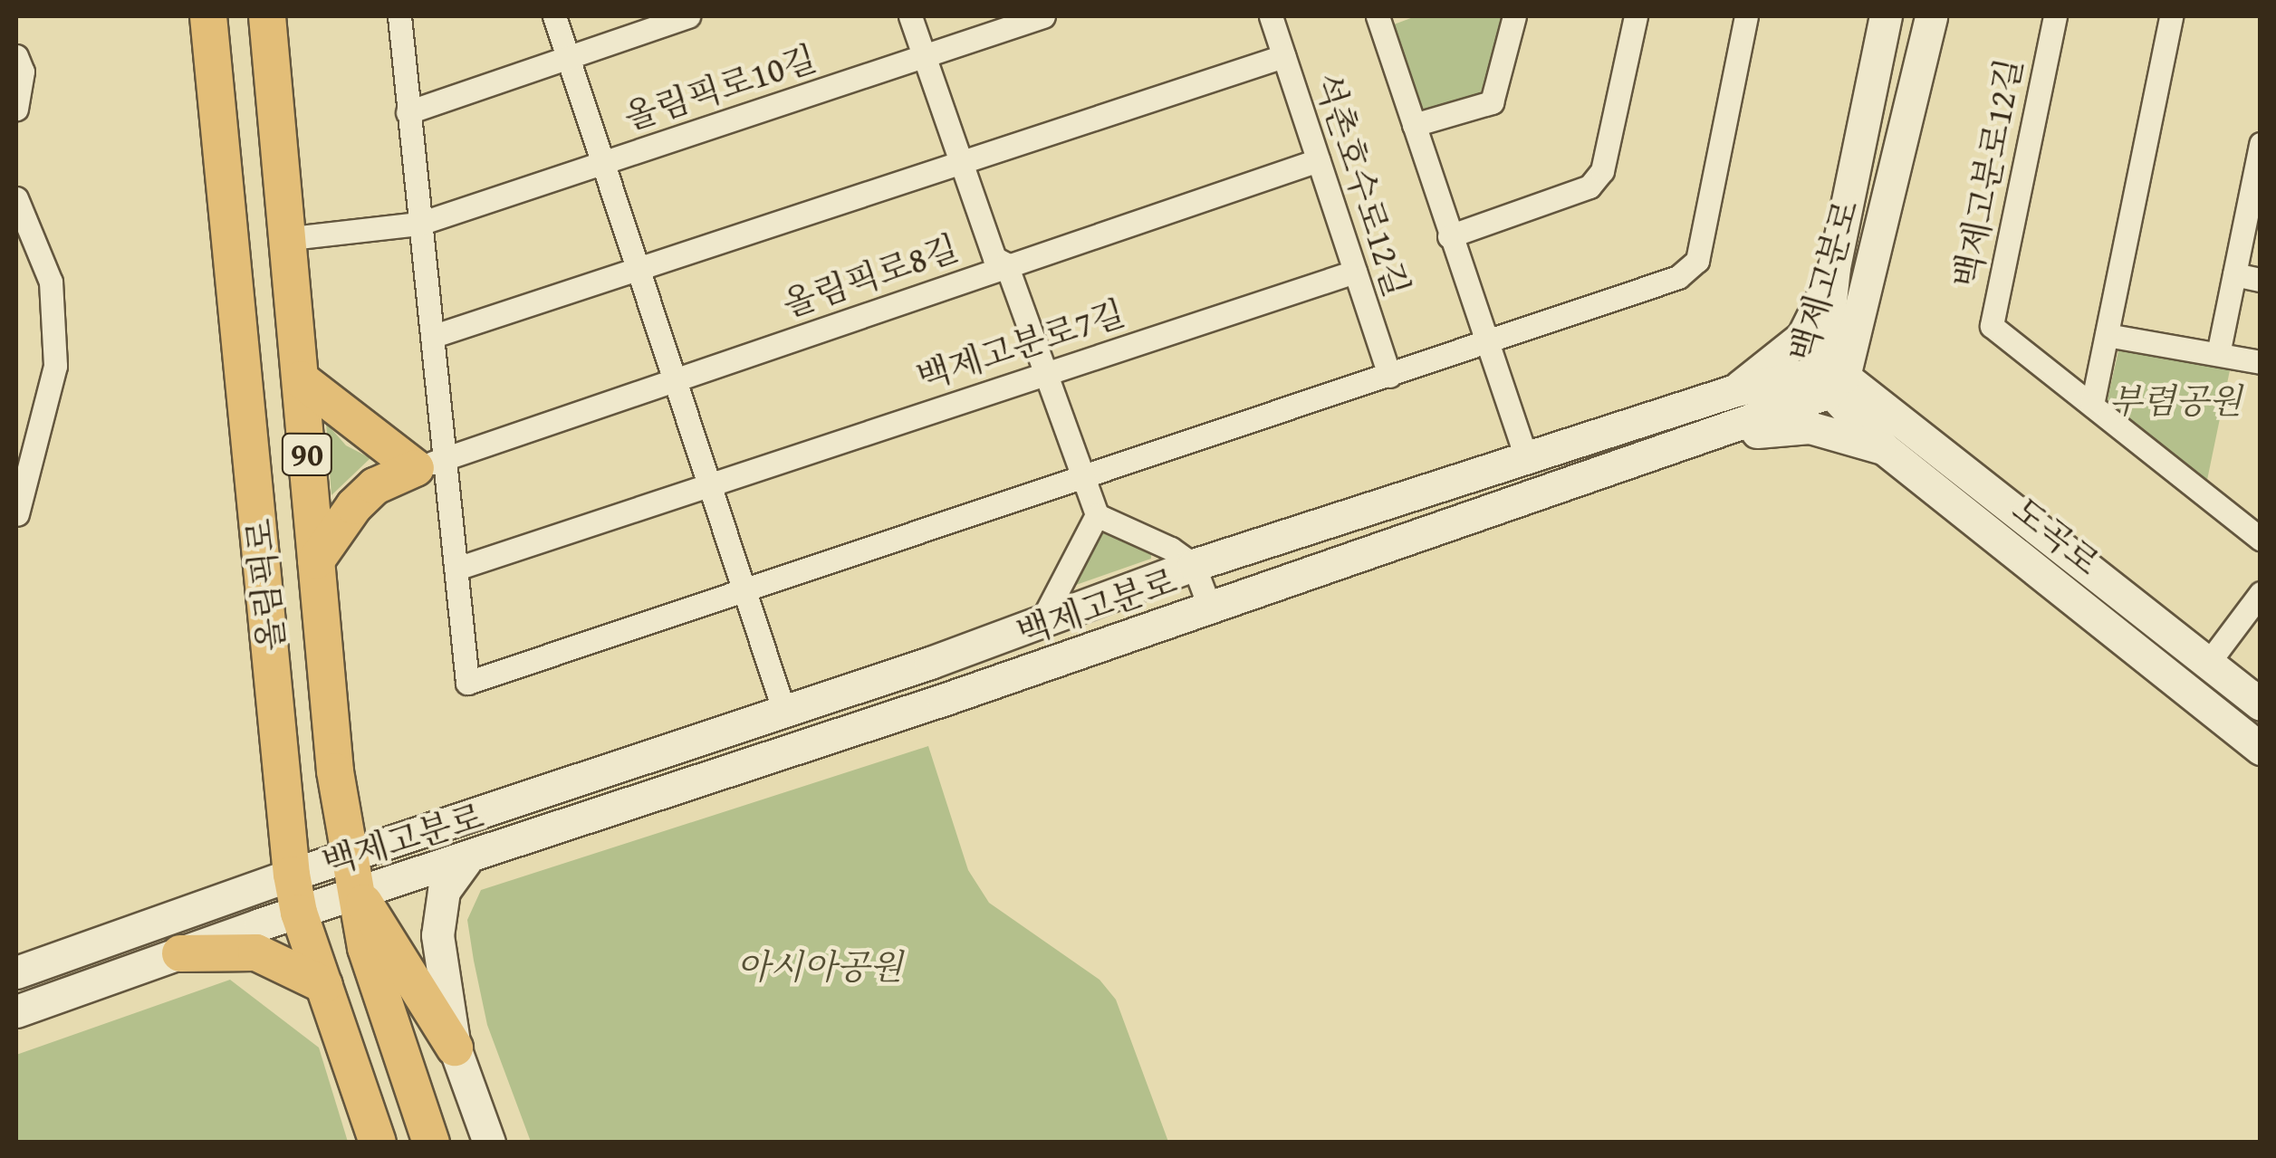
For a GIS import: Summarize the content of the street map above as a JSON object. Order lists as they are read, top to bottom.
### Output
{
  "streets": {
    "main road": [
      "백제고분로",
      "90",
      "도곡로",
      "올림픽로"
    ],
    "street": [
      "올림픽로10길",
      "백제고분로12길",
      "석촌호수로12길",
      "올림픽로8길",
      "백제고분로7길"
    ]
  },
  "crossings": [
    ["올림픽로10길", "올림픽로"],
    ["석촌호수로12길", "올림픽로8길"],
    ["석촌호수로12길", "백제고분로7길"],
    ["백제고분로", "도곡로"],
    ["백제고분로", "올림픽로"]
  ],
  "parks": ["부렴공원", "아시아공원"]
}
